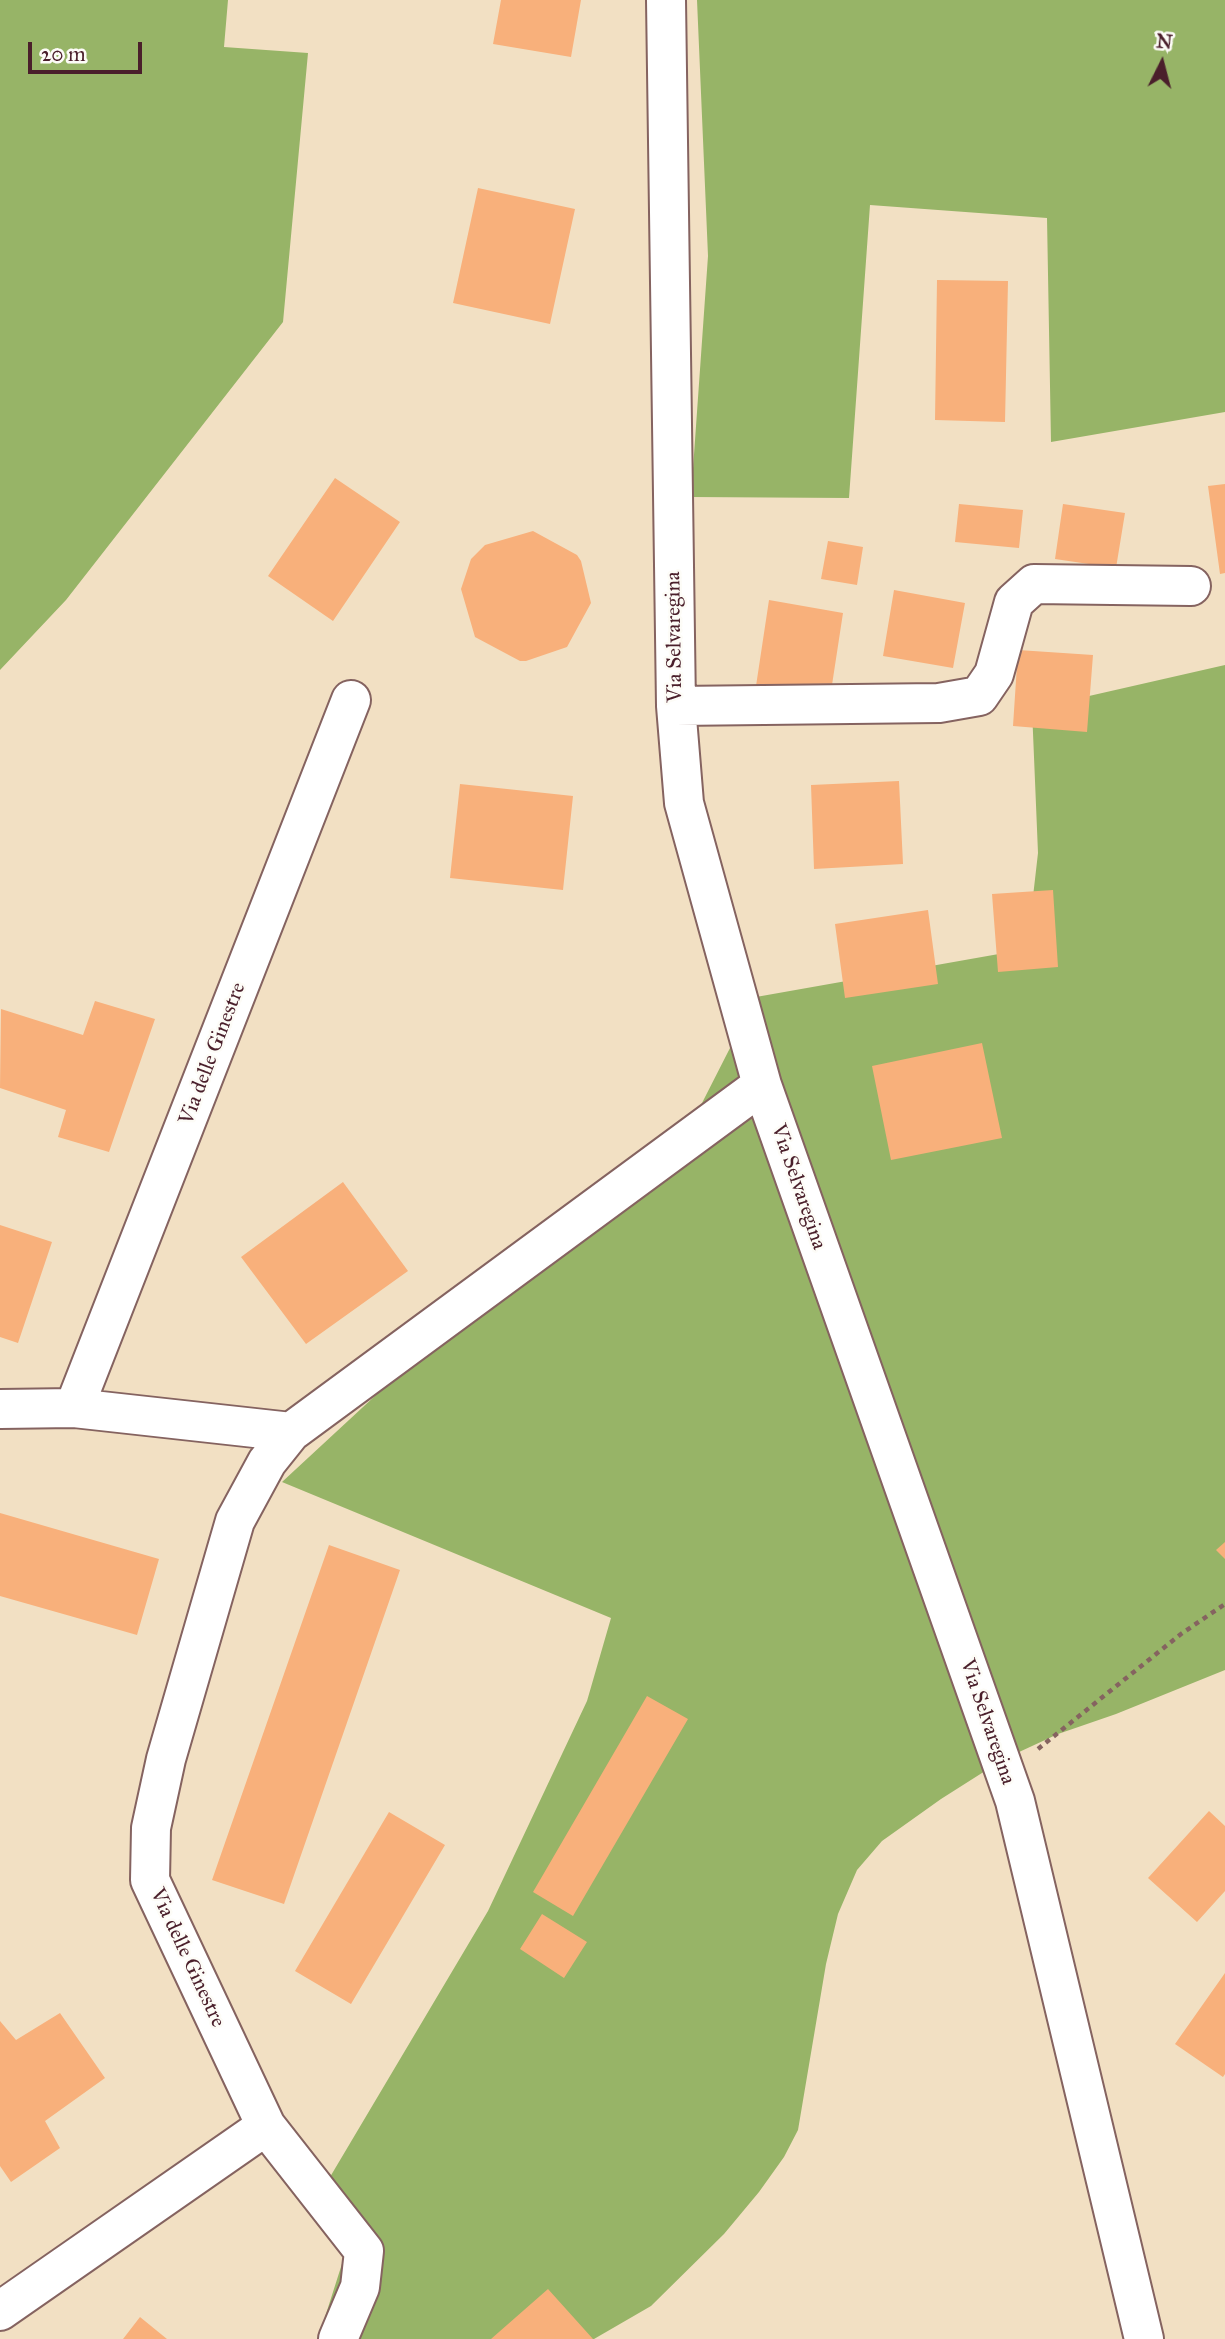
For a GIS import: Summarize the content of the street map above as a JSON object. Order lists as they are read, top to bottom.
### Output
{
  "streets": {
    "street": ["Via Selvaregina", "Via delle Ginestre"]
  },
  "crossings": [
    ["Via Selvaregina", "Via delle Ginestre"]
  ],
  "scale_bar": "20 m",
  "north": "top"
}
